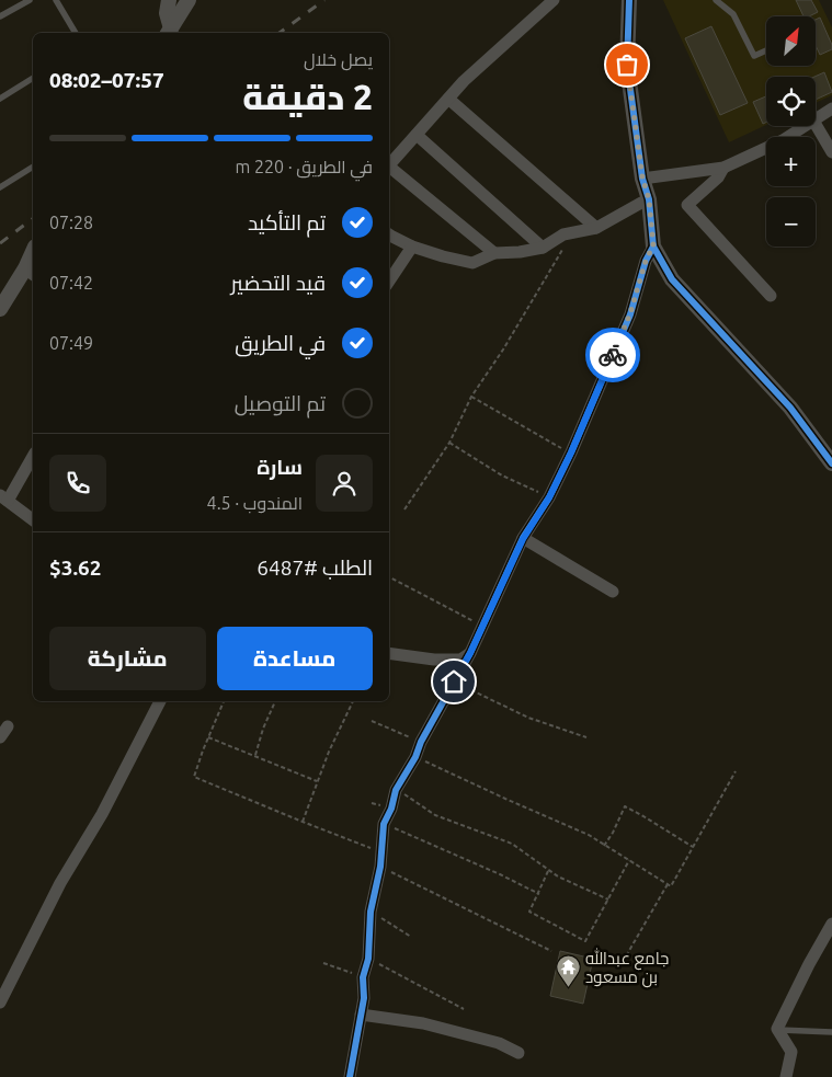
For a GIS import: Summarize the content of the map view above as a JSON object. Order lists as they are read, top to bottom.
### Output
{
  "places": {
    "temple": ["جامع عبدالله بن مسعود"]
  },
  "north": "top right",
  "page": {
    "map_buttons": ["+", "−"],
    "heading": ["2 دقيقة", "يصل خلال", "07:57–08:02"],
    "panel": [
      "سارة",
      "المندوب · 4.5",
      "الطلب #6487",
      "$3.62"
    ],
    "bar": "في الطريق · 220 m",
    "list": [
      ["تم التأكيد", "07:28"],
      ["قيد التحضير", "07:42"],
      ["في الطريق", "07:49"],
      "تم التوصيل"
    ],
    "buttons": ["مساعدة", "مشاركة"]
  }
}
